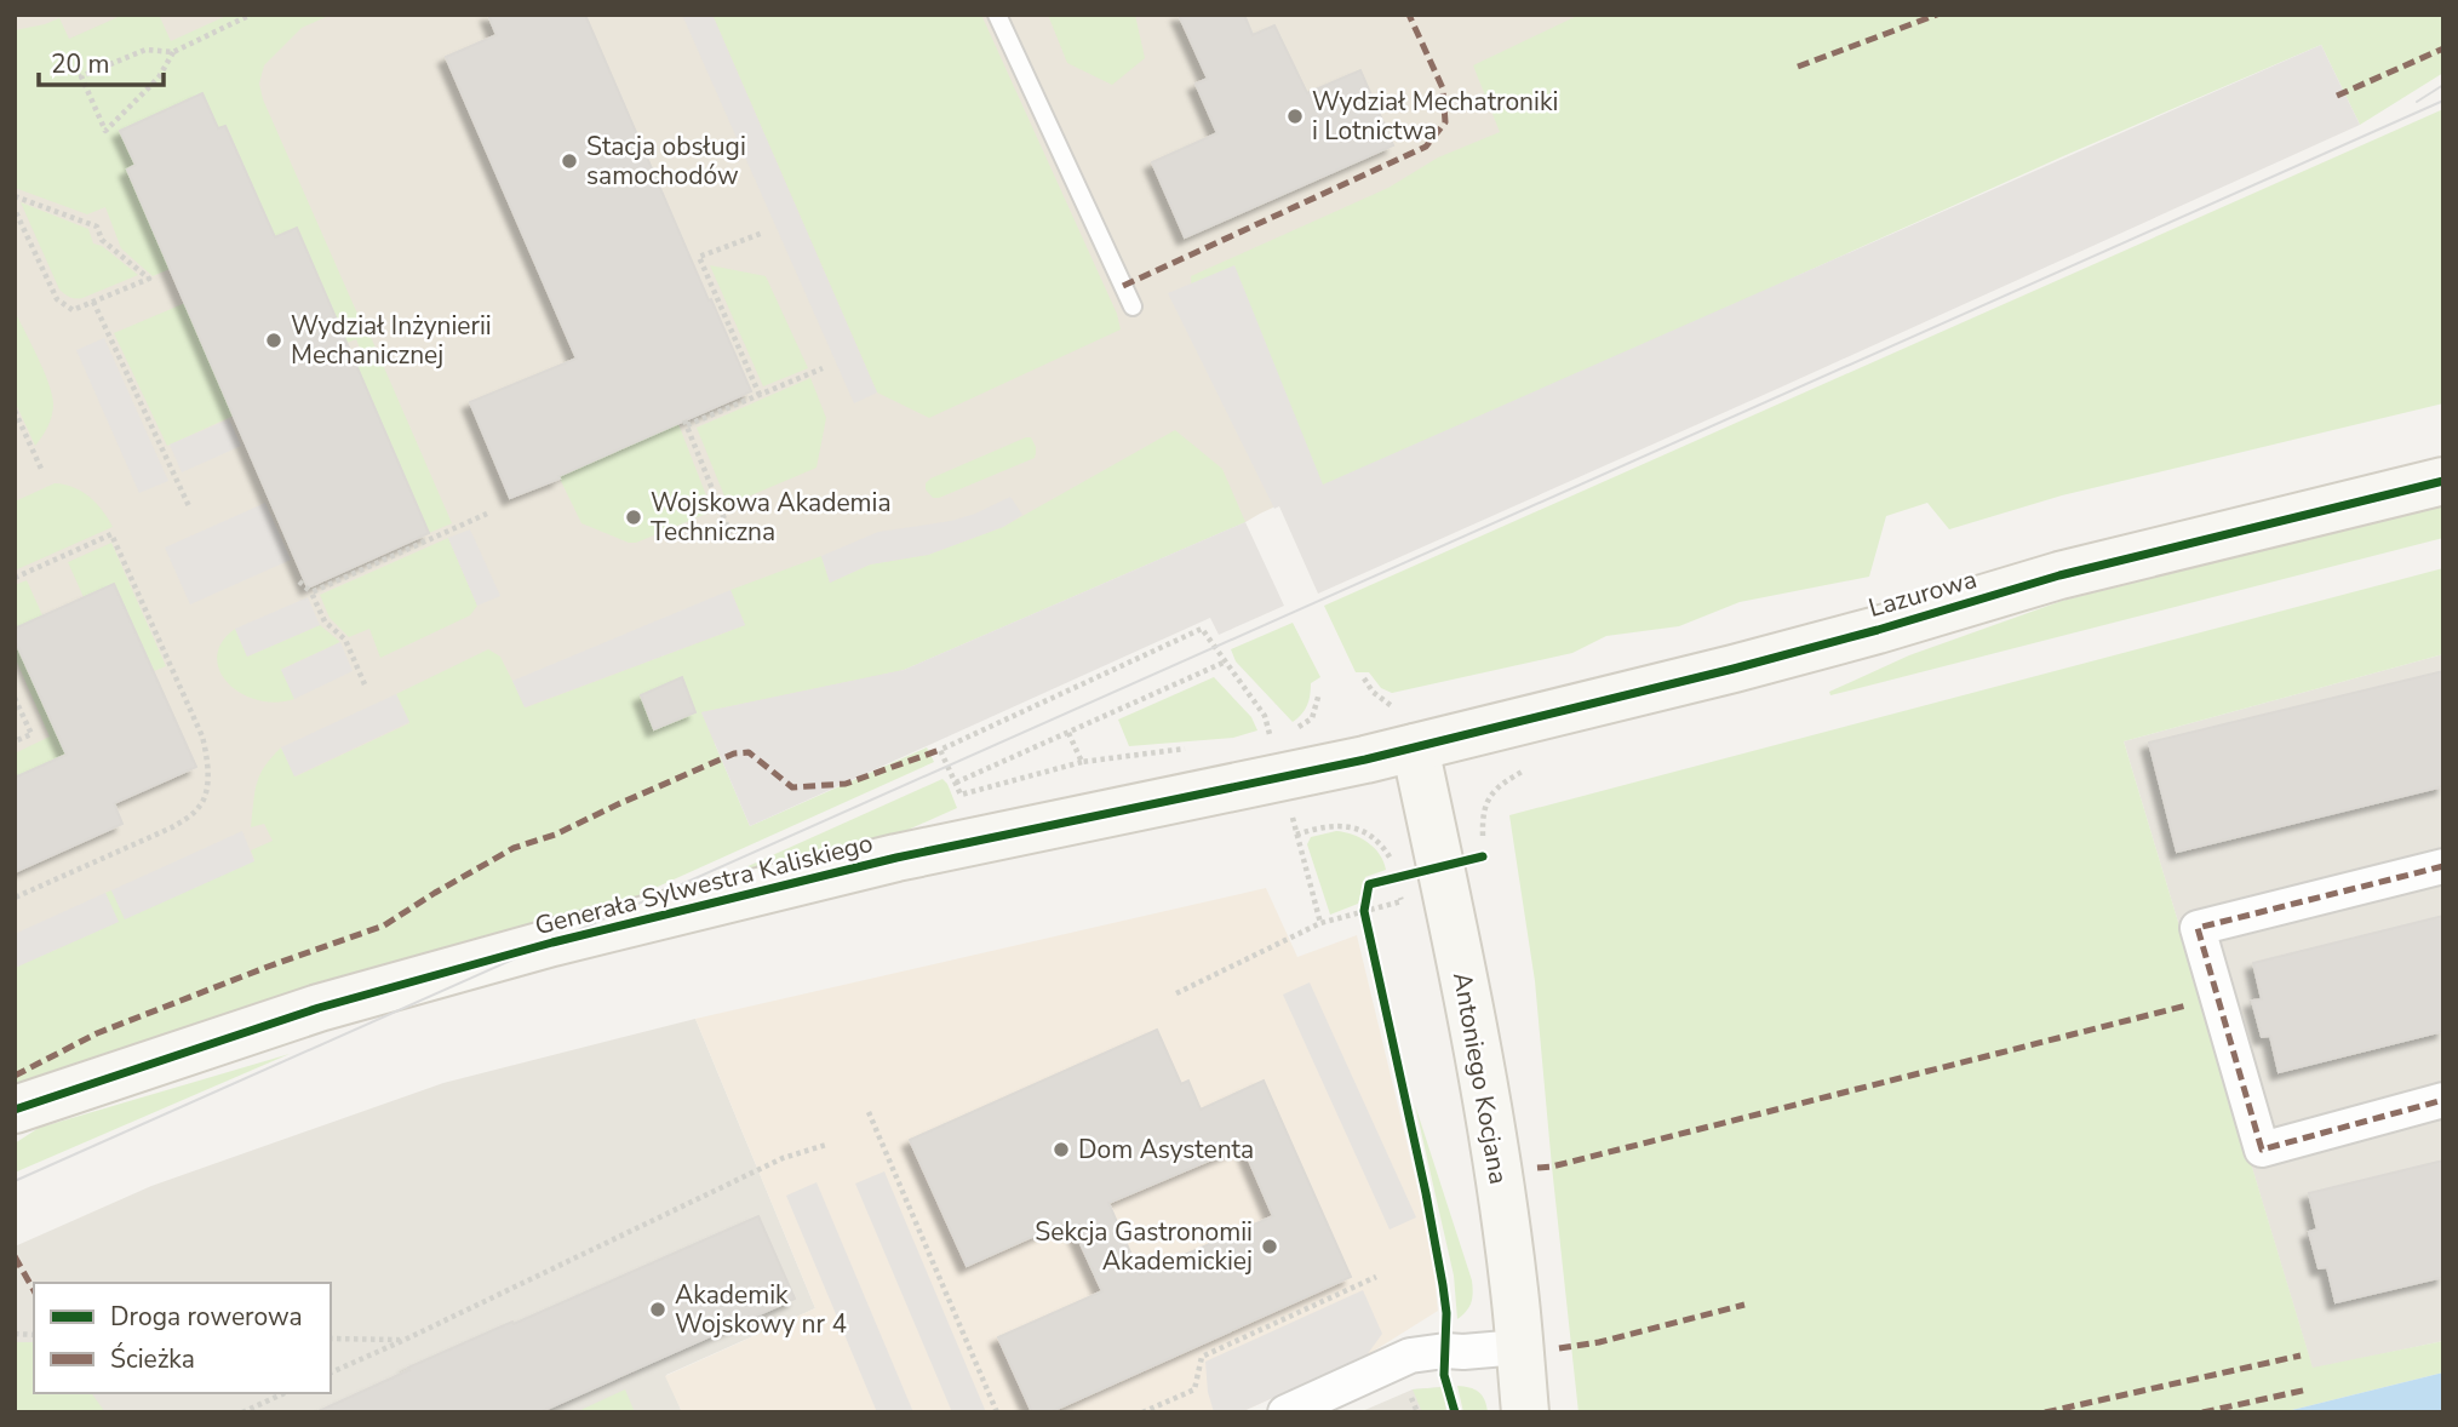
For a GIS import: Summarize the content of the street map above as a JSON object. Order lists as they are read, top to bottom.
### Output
{
  "streets": {
    "street": ["Lazurowa", "Generała Sylwestra Kaliskiego", "Antoniego Kocjana"]
  },
  "crossings": [
    ["Lazurowa", "Generała Sylwestra Kaliskiego"],
    ["Lazurowa", "Antoniego Kocjana"],
    ["Generała Sylwestra Kaliskiego", "Antoniego Kocjana"]
  ],
  "places": [
    "Wydział Mechatroniki i Lotnictwa",
    "Stacja obsługi samochodów",
    "Wydział Inżynierii Mechanicznej",
    "Wojskowa Akademia Techniczna",
    "Dom Asystenta",
    "Sekcja Gastronomii Akademickiej",
    "Akademik Wojskowy nr 4"
  ],
  "legend": ["Droga rowerowa", "Ścieżka"],
  "scale_bar": "20 m"
}
